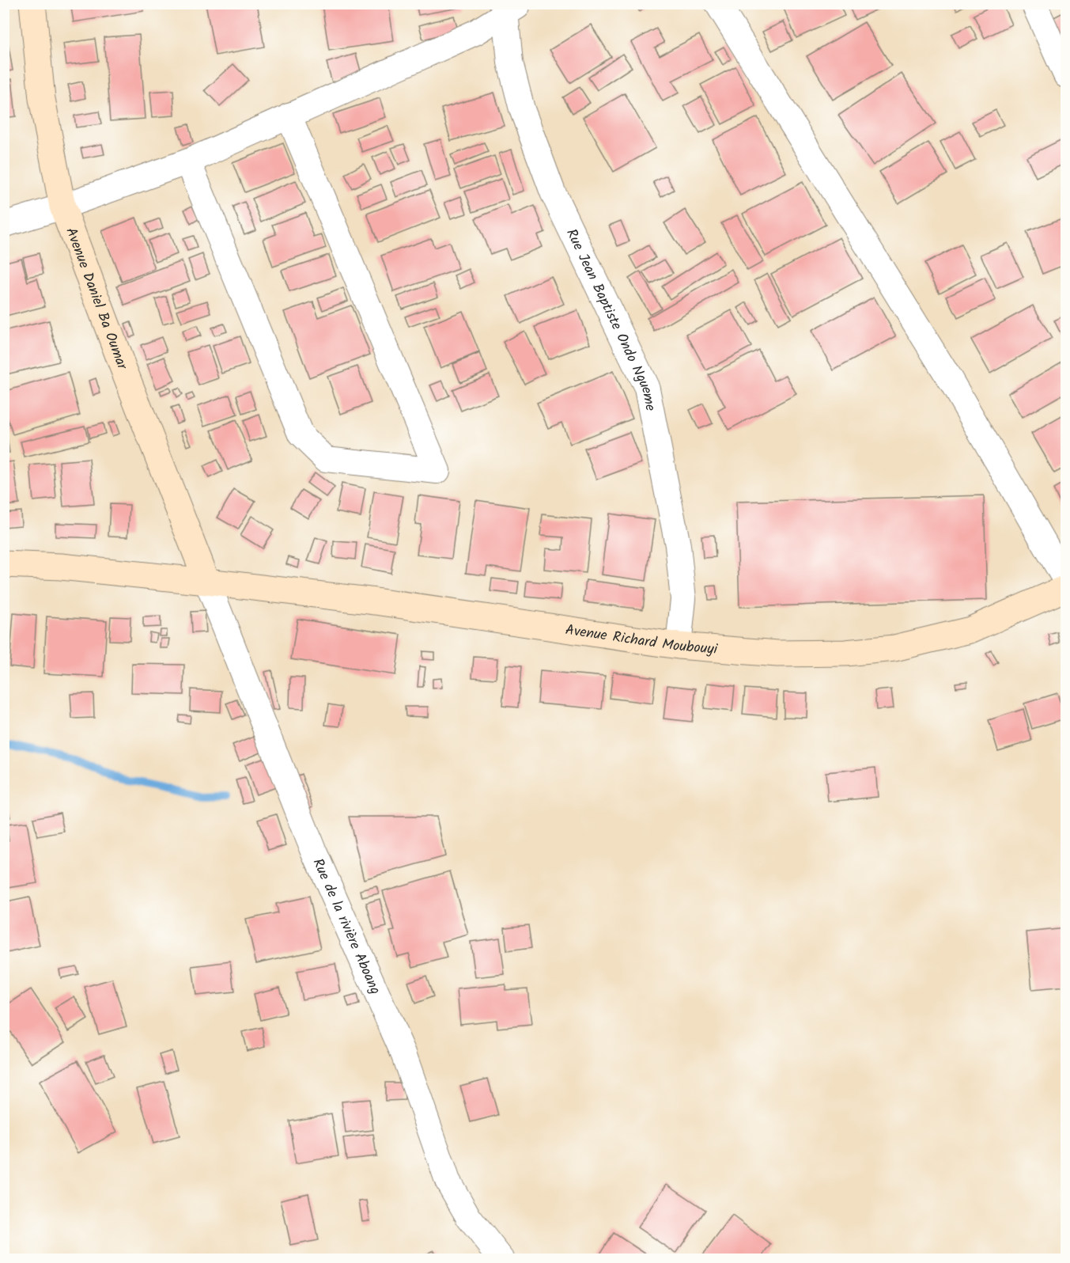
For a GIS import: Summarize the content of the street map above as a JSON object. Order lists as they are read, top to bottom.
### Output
{
  "streets": {
    "street": [
      "Avenue Daniel Ba Oumar",
      "Rue Jean Baptiste Ondo Ngueme",
      "Avenue Richard Moubouyi",
      "Rue de la rivière Aboang"
    ]
  },
  "crossings": [
    ["Avenue Daniel Ba Oumar", "Avenue Richard Moubouyi"],
    ["Avenue Daniel Ba Oumar", "Rue de la rivière Aboang"],
    ["Rue Jean Baptiste Ondo Ngueme", "Avenue Richard Moubouyi"],
    ["Avenue Richard Moubouyi", "Rue de la rivière Aboang"]
  ]
}
